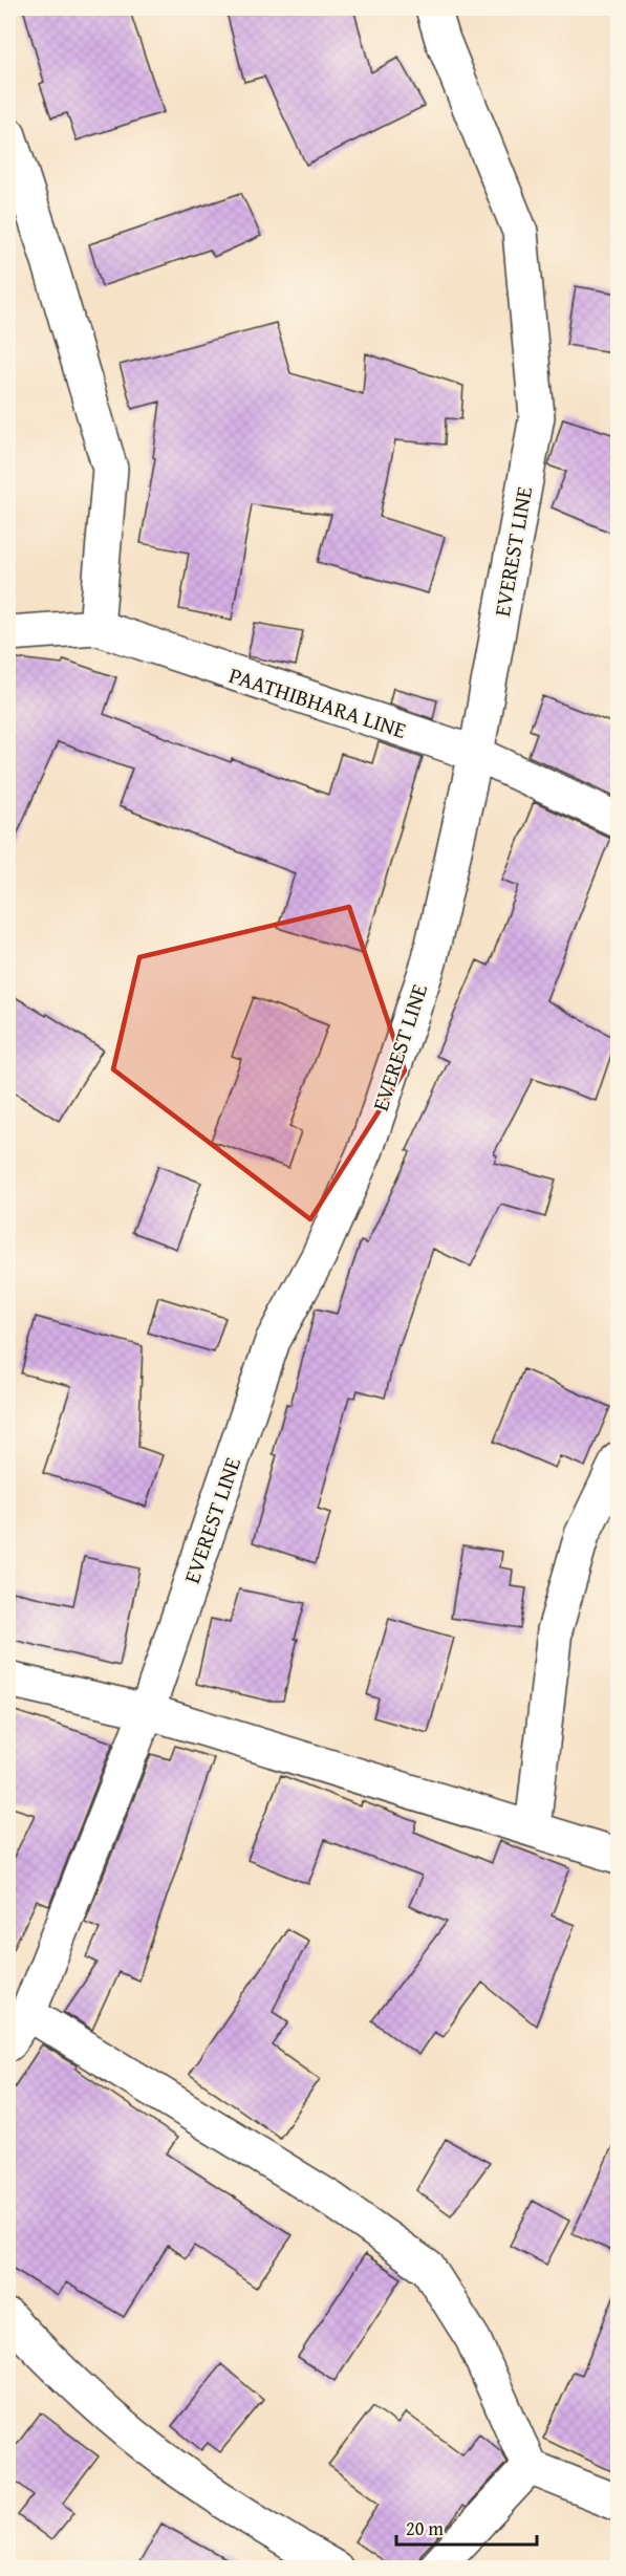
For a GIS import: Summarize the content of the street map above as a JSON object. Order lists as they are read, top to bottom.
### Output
{
  "streets": {
    "street": ["EVEREST LINE", "PAATHIBHARA LINE"]
  },
  "crossings": [
    ["EVEREST LINE", "PAATHIBHARA LINE"]
  ],
  "scale_bar": "20 m"
}
